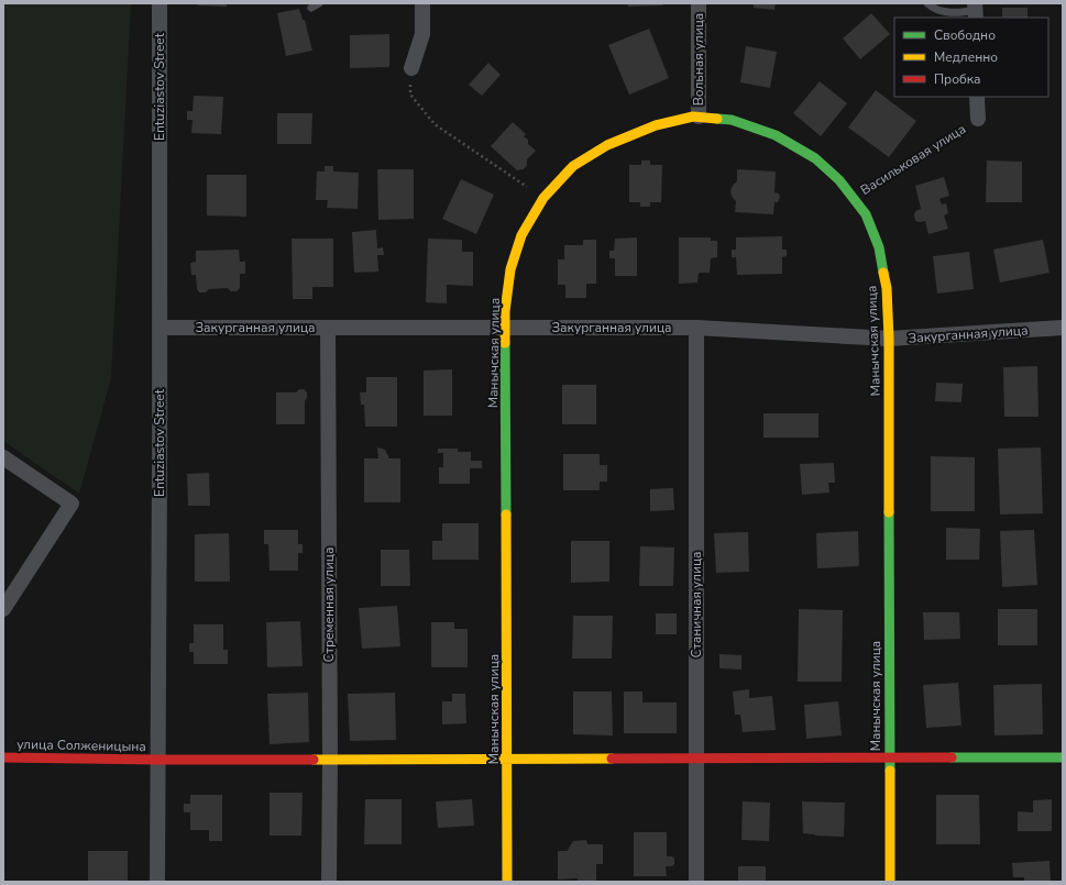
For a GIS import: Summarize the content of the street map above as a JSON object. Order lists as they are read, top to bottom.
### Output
{
  "streets": {
    "street": [
      "Вольная улица",
      "Entuziastov Street",
      "Васильковая улица",
      "Закурганная улица",
      "Манычская улица",
      "Стременная улица",
      "Станичная улица",
      "улица Солженицына"
    ]
  },
  "crossings": [
    ["Вольная улица", "Манычская улица"],
    ["Entuziastov Street", "Закурганная улица"],
    ["Entuziastov Street", "улица Солженицына"],
    ["Васильковая улица", "Манычская улица"],
    ["Закурганная улица", "Манычская улица"],
    ["Закурганная улица", "Стременная улица"],
    ["Закурганная улица", "Станичная улица"],
    ["Манычская улица", "улица Солженицына"],
    ["Стременная улица", "улица Солженицына"],
    ["Станичная улица", "улица Солженицына"]
  ],
  "legend": ["Свободно", "Медленно", "Пробка"]
}
